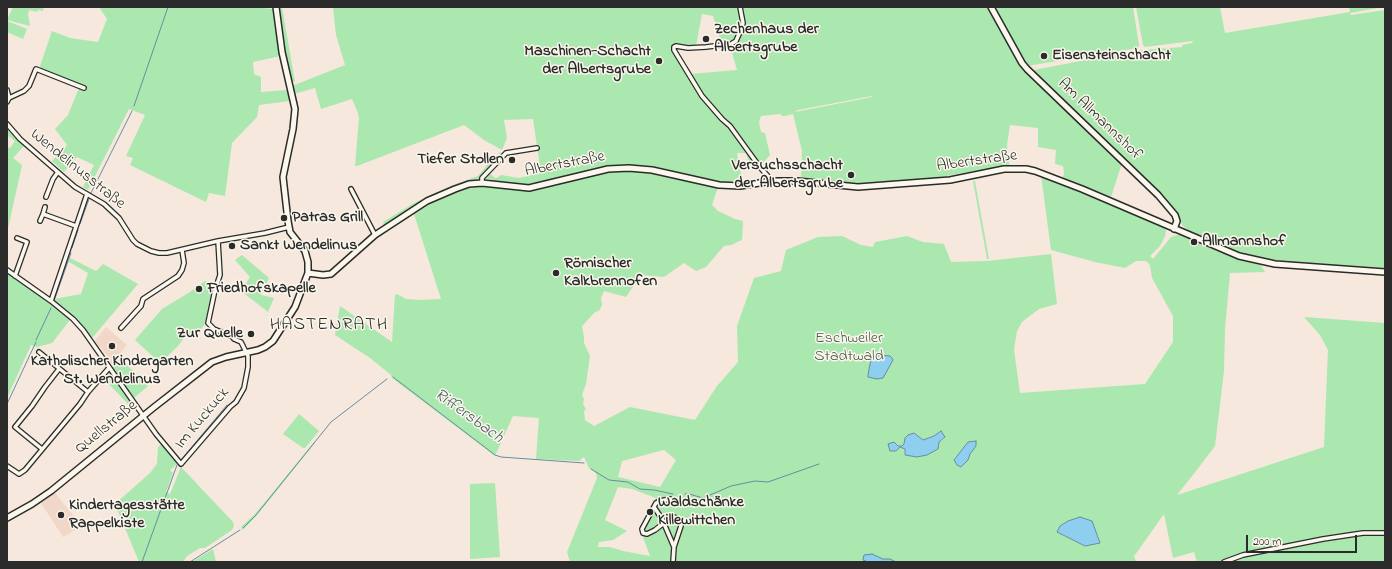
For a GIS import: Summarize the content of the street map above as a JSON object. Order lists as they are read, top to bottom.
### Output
{
  "streets": {
    "main road": ["Am Allmannshof", "Albertstraße", "Quellstraße"],
    "street": ["Wendelinusstraße", "Im Kuckuck"]
  },
  "crossings": [
    ["Am Allmannshof", "Albertstraße"],
    ["Albertstraße", "Quellstraße"],
    ["Im Kuckuck", "Quellstraße"]
  ],
  "districts": ["HASTENRATH"],
  "water": ["Riffersbach"],
  "parks": ["Eschweiler Stadtwald"],
  "places": [
    "Zechenhaus der Albertsgrube",
    "Eisensteinschacht",
    "Maschinen-Schacht der Albertsgrube",
    "Tiefer Stollen",
    "Versuchsschacht der Albertsgrube",
    "Patras Grill",
    "Allmannshof",
    "Sankt Wendelinus",
    "Römischer Kalkbrennofen",
    "Friedhofskapelle",
    "Zur Quelle",
    "Katholischer Kindergarten St. Wendelinus",
    "Waldschänke Killewittchen",
    "Kindertagesstätte Rappelkiste"
  ],
  "scale_bar": "200 m"
}
